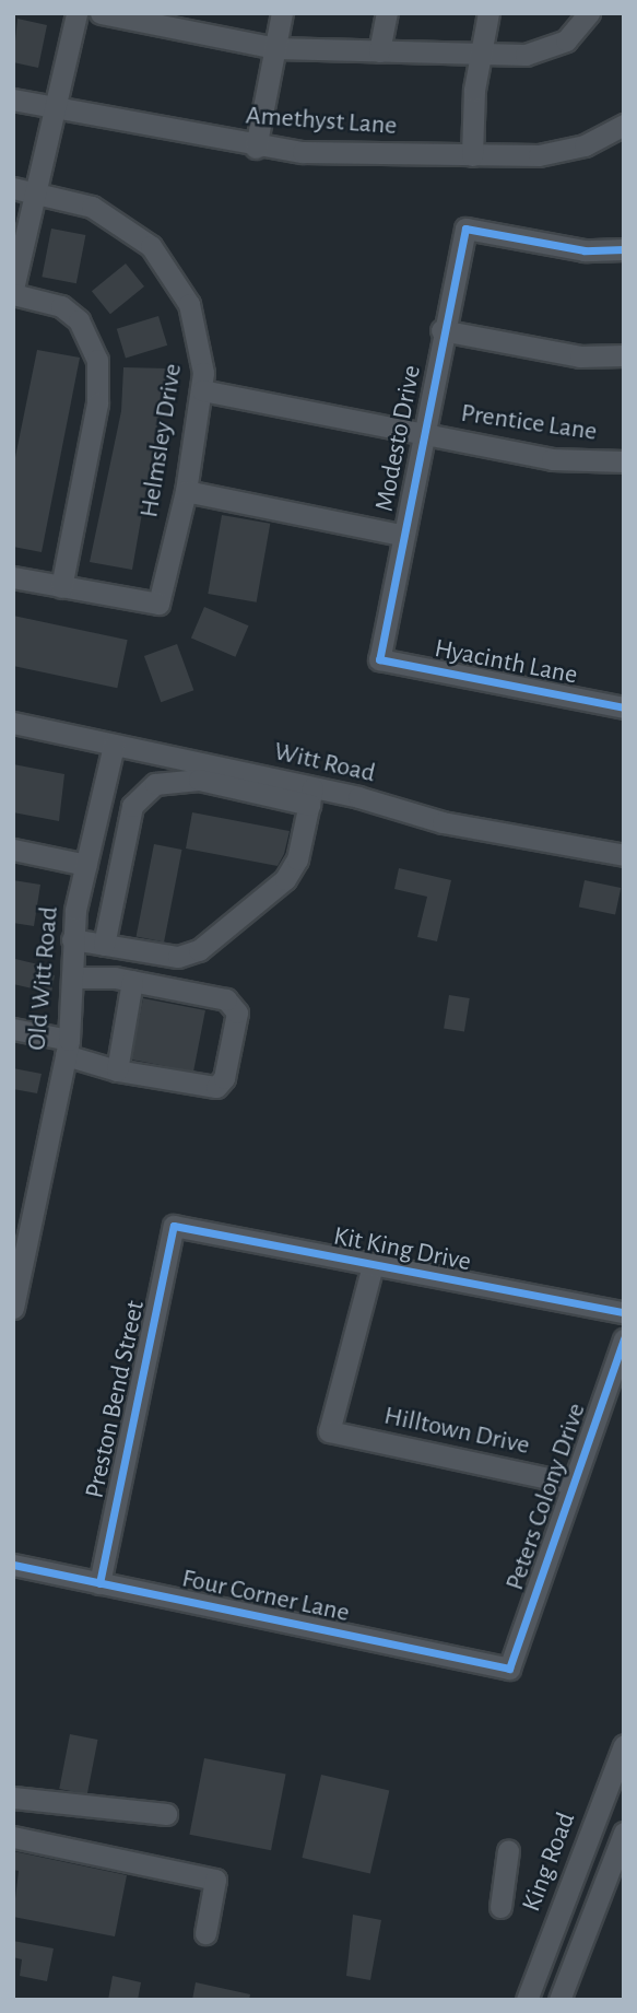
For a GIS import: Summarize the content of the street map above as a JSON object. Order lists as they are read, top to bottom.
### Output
{
  "streets": {
    "street": [
      "Amethyst Lane",
      "Prentice Lane",
      "Modesto Drive",
      "Helmsley Drive",
      "Hyacinth Lane",
      "Witt Road",
      "Old Witt Road",
      "Kit King Drive",
      "Preston Bend Street",
      "Hilltown Drive",
      "Peters Colony Drive",
      "Four Corner Lane",
      "King Road"
    ]
  },
  "crossings": [
    ["Prentice Lane", "Modesto Drive"],
    ["Prentice Lane", "Helmsley Drive"],
    ["Modesto Drive", "Hyacinth Lane"],
    ["Witt Road", "Old Witt Road"],
    ["Kit King Drive", "Preston Bend Street"],
    ["Kit King Drive", "Hilltown Drive"],
    ["Preston Bend Street", "Four Corner Lane"],
    ["Hilltown Drive", "Peters Colony Drive"],
    ["Peters Colony Drive", "Four Corner Lane"]
  ]
}
